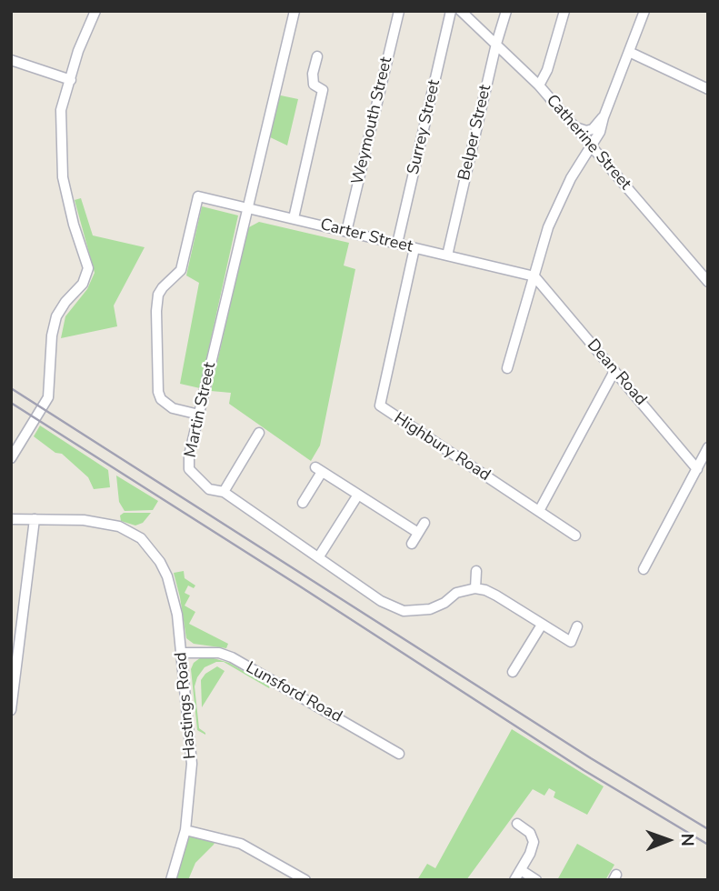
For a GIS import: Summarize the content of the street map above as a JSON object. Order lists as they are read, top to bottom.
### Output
{
  "streets": {
    "street": [
      "Weymouth Street",
      "Surrey Street",
      "Belper Street",
      "Catherine Street",
      "Carter Street",
      "Dean Road",
      "Martin Street",
      "Highbury Road",
      "Lunsford Road",
      "Hastings Road"
    ]
  },
  "crossings": [
    ["Weymouth Street", "Carter Street"],
    ["Surrey Street", "Carter Street"],
    ["Belper Street", "Catherine Street"],
    ["Belper Street", "Carter Street"],
    ["Carter Street", "Dean Road"],
    ["Carter Street", "Martin Street"],
    ["Carter Street", "Highbury Road"],
    ["Lunsford Road", "Hastings Road"]
  ],
  "north": "right"
}
